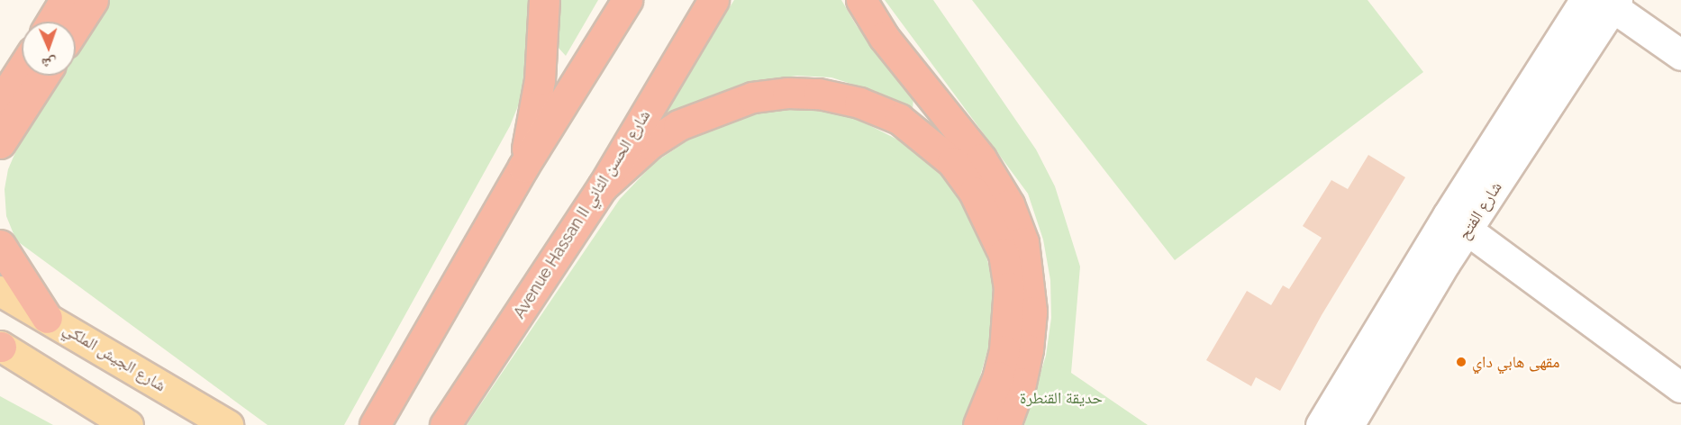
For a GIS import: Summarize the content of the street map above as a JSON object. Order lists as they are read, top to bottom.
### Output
{
  "streets": {
    "highway": ["Avenue Hassan II شارع الحسن الثاني"],
    "main road": ["شارع الجيش الملكي"],
    "street": ["شارع الفتح"]
  },
  "parks": ["حديقة القنطرة"],
  "places": ["مقهى هابي داي"],
  "north": "bottom"
}
